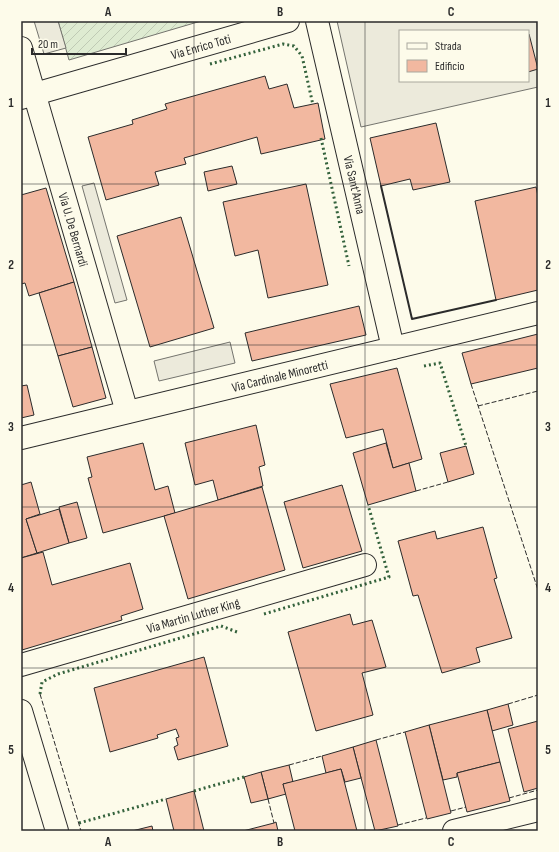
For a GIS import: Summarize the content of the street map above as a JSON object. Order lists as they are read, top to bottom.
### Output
{
  "streets": {
    "street": [
      "Via Enrico Toti",
      "Via Sant'Anna",
      "Via U. De Bernardi",
      "Via Cardinale Minoretti",
      "Via Martin Luther King"
    ]
  },
  "crossings": [
    ["Via Enrico Toti", "Via U. De Bernardi"],
    ["Via Sant'Anna", "Via Cardinale Minoretti"],
    ["Via U. De Bernardi", "Via Cardinale Minoretti"]
  ],
  "legend": ["Strada", "Edificio"],
  "scale_bar": "20 m",
  "grid": {
    "columns": ["A", "B", "C"],
    "rows": [
      "1",
      "2",
      "3",
      "4",
      "5"
    ]
  }
}
